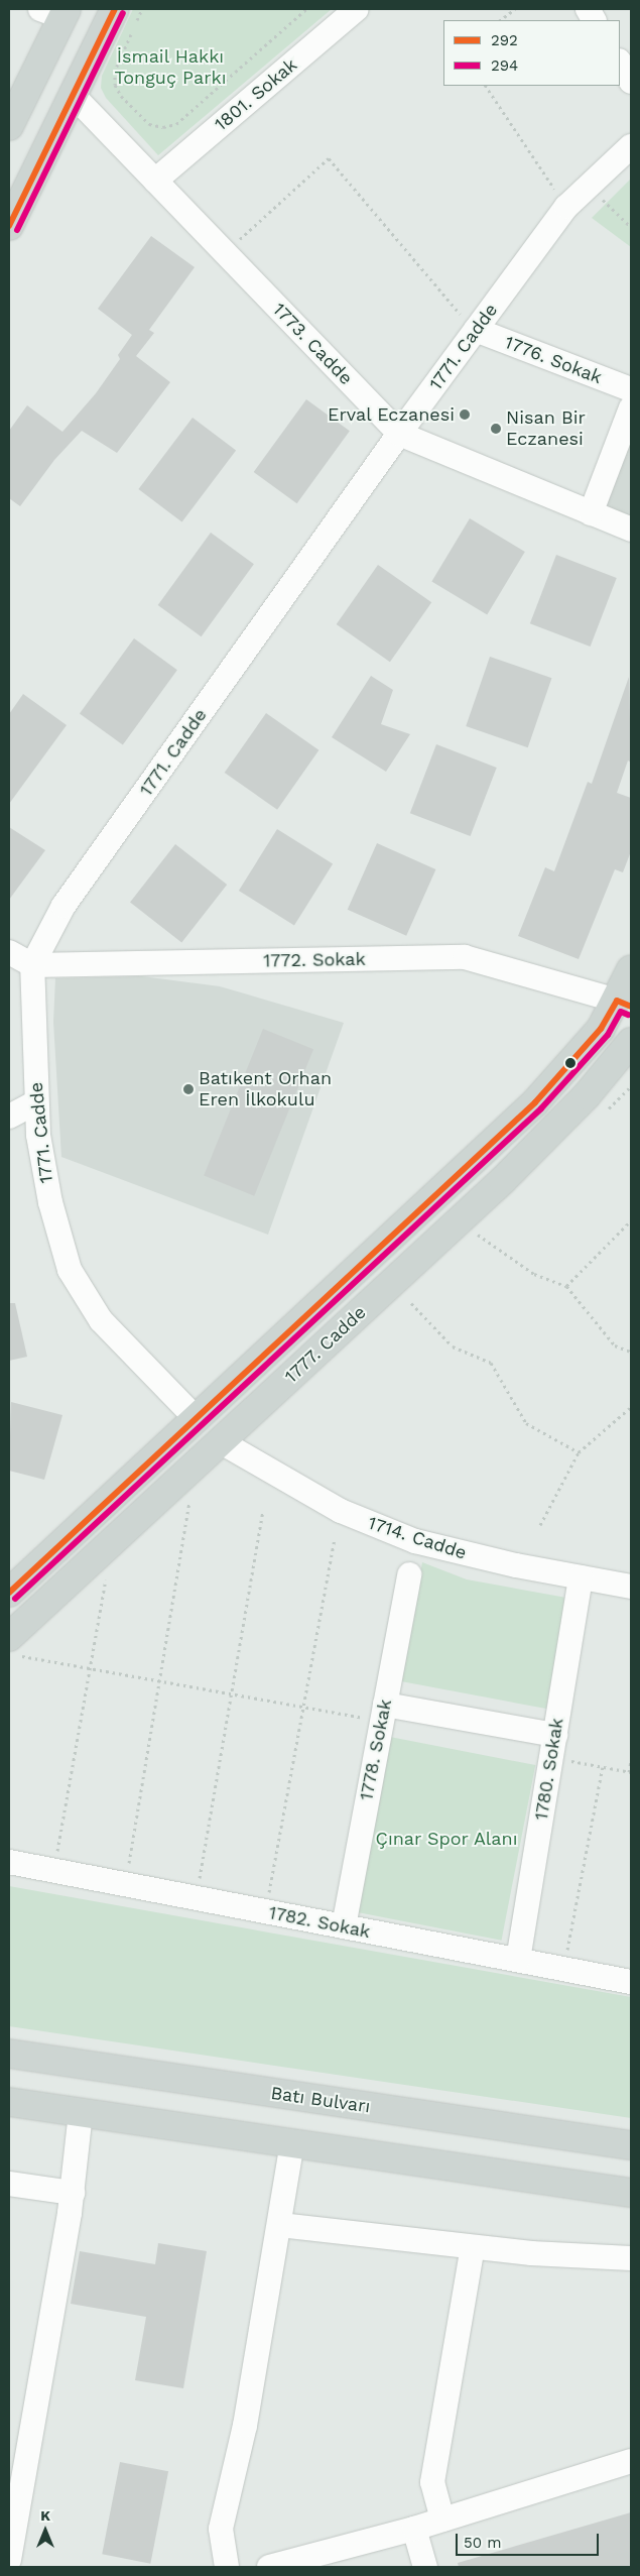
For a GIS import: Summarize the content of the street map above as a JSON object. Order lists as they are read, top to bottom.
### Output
{
  "streets": {
    "main road": ["1777. Cadde", "Batı Bulvarı"],
    "street": [
      "1801. Sokak",
      "1773. Cadde",
      "1771. Cadde",
      "1776. Sokak",
      "1772. Sokak",
      "1714. Cadde",
      "1778. Sokak",
      "1780. Sokak",
      "1782. Sokak"
    ]
  },
  "crossings": [
    ["1801. Sokak", "1773. Cadde"],
    ["1773. Cadde", "1771. Cadde"],
    ["1771. Cadde", "1776. Sokak"],
    ["1771. Cadde", "1772. Sokak"],
    ["1771. Cadde", "1777. Cadde"],
    ["1772. Sokak", "1777. Cadde"],
    ["1777. Cadde", "1714. Cadde"],
    ["1714. Cadde", "1780. Sokak"],
    ["1778. Sokak", "1782. Sokak"],
    ["1780. Sokak", "1782. Sokak"]
  ],
  "parks": ["İsmail Hakkı Tonguç Parkı", "Çınar Spor Alanı"],
  "places": ["Erval Eczanesi", "Nisan Bir Eczanesi", "Batıkent Orhan Eren İlkokulu"],
  "lines": ["transit line 292", "transit line 294"],
  "legend": ["292", "294"],
  "scale_bar": "50 m",
  "north": "top"
}
